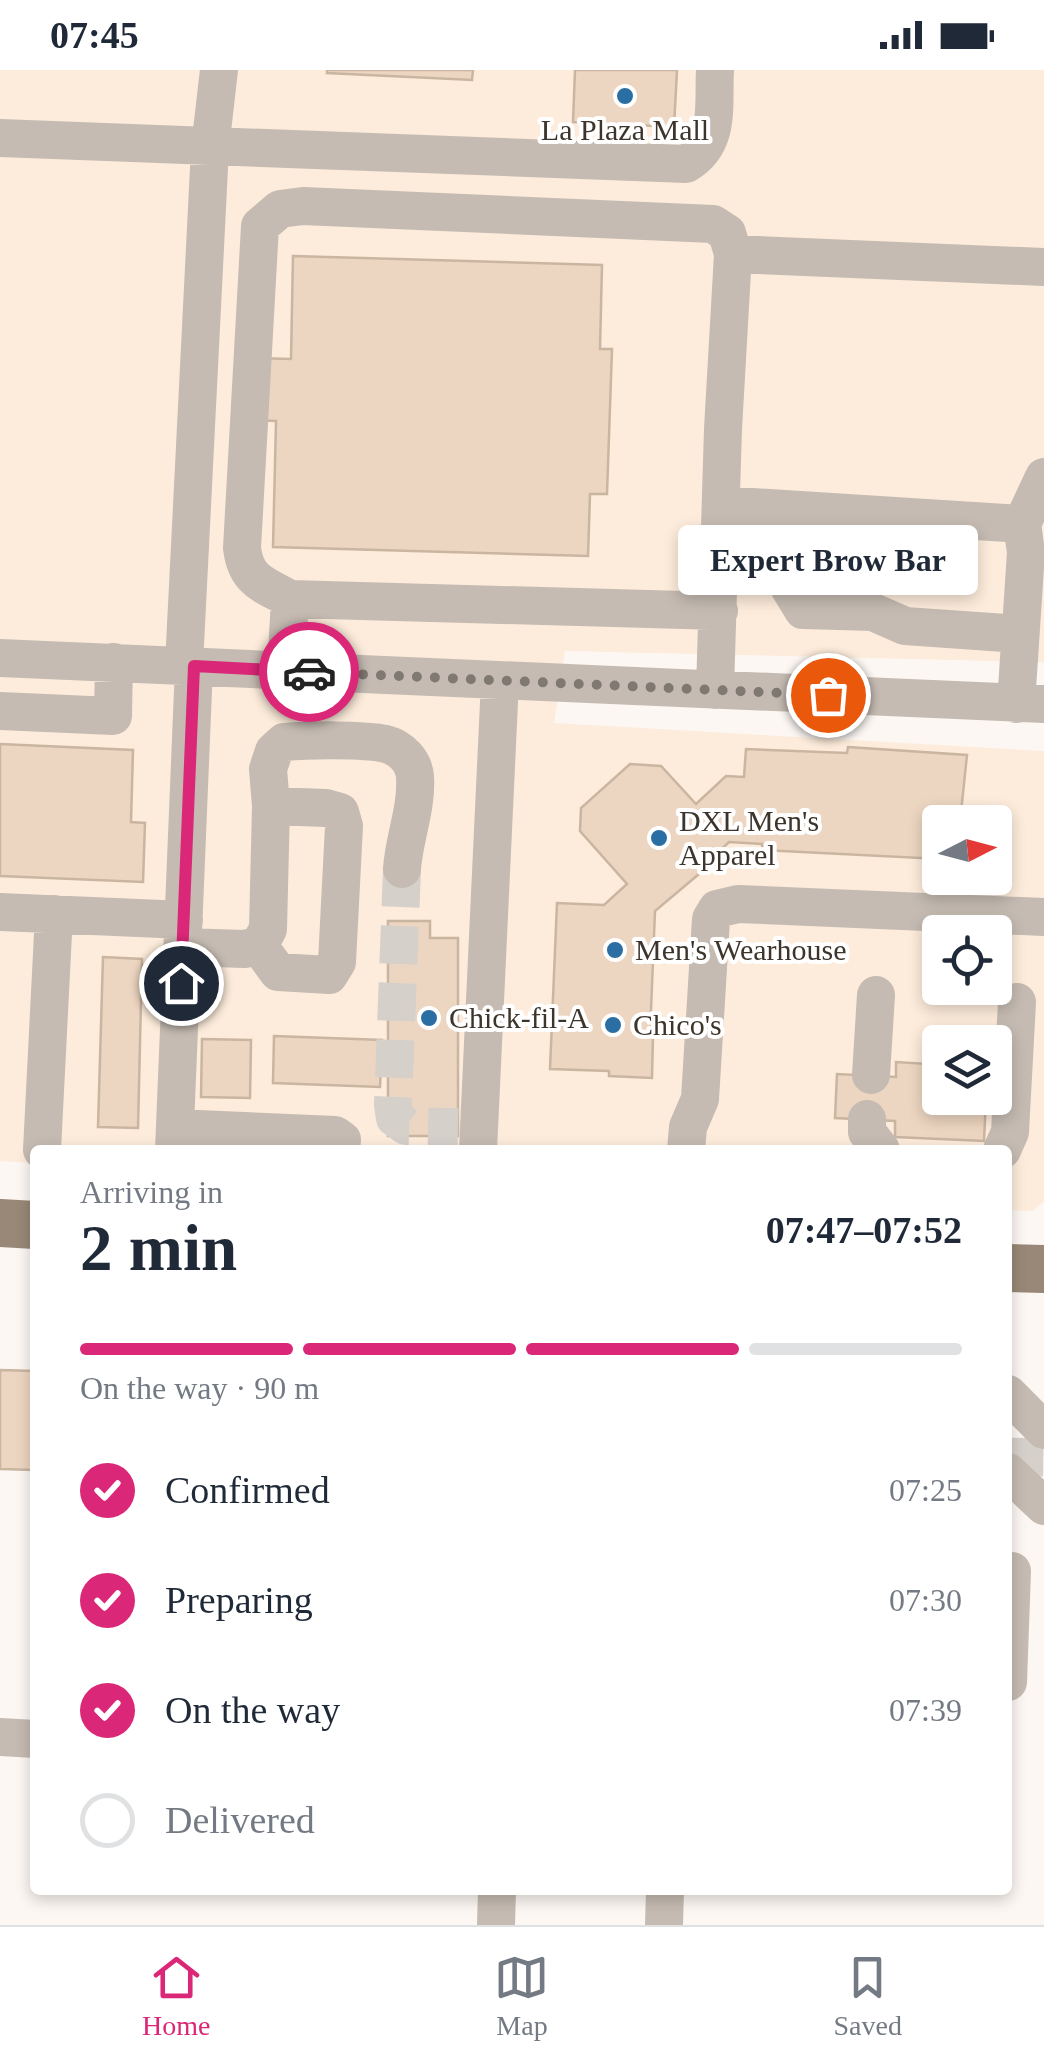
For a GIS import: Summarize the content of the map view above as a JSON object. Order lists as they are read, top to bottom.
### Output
{
  "places": [
    "La Plaza Mall",
    "Expert Brow Bar",
    "DXL Men's Apparel",
    "Men's Wearhouse",
    "Chick-fil-A",
    "Chico's"
  ],
  "north": "right",
  "page": {
    "status": "07:45",
    "bubble": "Expert Brow Bar",
    "heading": ["2 min", "Arriving in", "07:47–07:52"],
    "bar": "On the way · 90 m",
    "list": [
      ["Confirmed", "07:25"],
      ["Preparing", "07:30"],
      ["On the way", "07:39"],
      "Delivered"
    ],
    "tabs": ["Home", "Map", "Saved"]
  }
}
